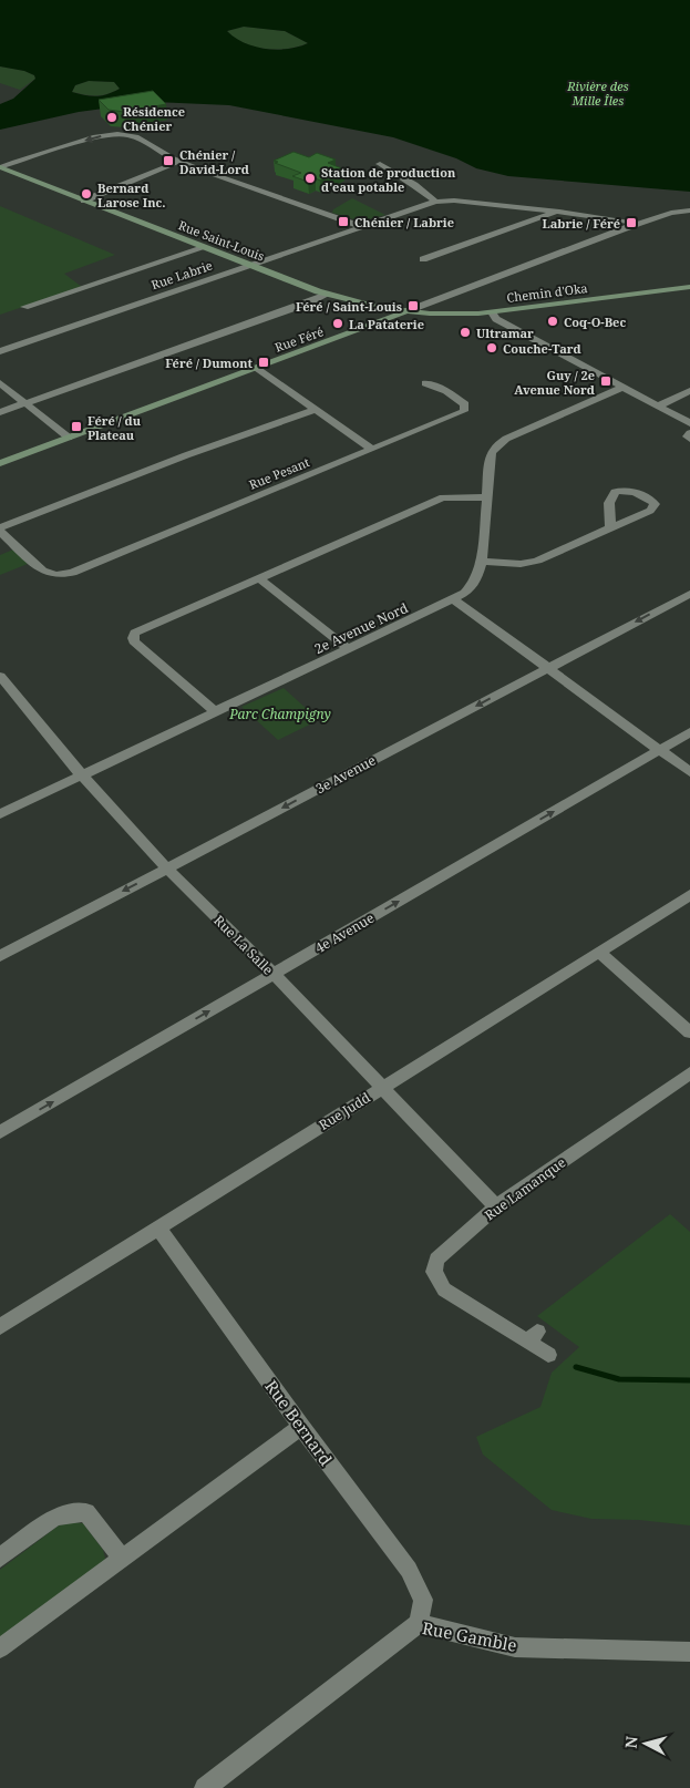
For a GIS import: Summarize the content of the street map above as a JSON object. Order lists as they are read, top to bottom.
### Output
{
  "streets": {
    "main road": ["Rue Saint-Louis", "Chemin d'Oka", "Rue Féré"],
    "street": [
      "Rue Labrie",
      "Rue Pesant",
      "2e Avenue Nord",
      "3e Avenue",
      "4e Avenue",
      "Rue La Salle",
      "Rue Judd",
      "Rue Lamanque",
      "Rue Bernard",
      "Rue Gamble"
    ]
  },
  "crossings": [
    ["Rue Saint-Louis", "Rue Labrie"],
    ["Rue Saint-Louis", "Chemin d'Oka"],
    ["Rue Saint-Louis", "Rue Féré"],
    ["Rue Labrie", "Rue Féré"],
    ["Chemin d'Oka", "Rue Féré"],
    ["2e Avenue Nord", "Rue La Salle"],
    ["3e Avenue", "Rue La Salle"],
    ["4e Avenue", "Rue La Salle"],
    ["Rue La Salle", "Rue Judd"],
    ["Rue La Salle", "Rue Lamanque"],
    ["Rue Judd", "Rue Bernard"],
    ["Rue Bernard", "Rue Gamble"]
  ],
  "one_way": ["3e Avenue", "4e Avenue"],
  "water": ["Rivière des Mille Îles"],
  "parks": ["Parc Champigny"],
  "places": {
    "other": [
      "Résidence Chénier",
      "Station de production d'eau potable",
      "Bernard Larose Inc.",
      "Coq-O-Bec",
      "La Pataterie",
      "Ultramar",
      "Couche-Tard"
    ],
    "transit": [
      "Chénier / David-Lord",
      "Chénier / Labrie",
      "Labrie / Féré",
      "Féré / Saint-Louis",
      "Féré / Dumont",
      "Guy / 2e Avenue Nord",
      "Féré / du Plateau"
    ]
  },
  "north": "left"
}
